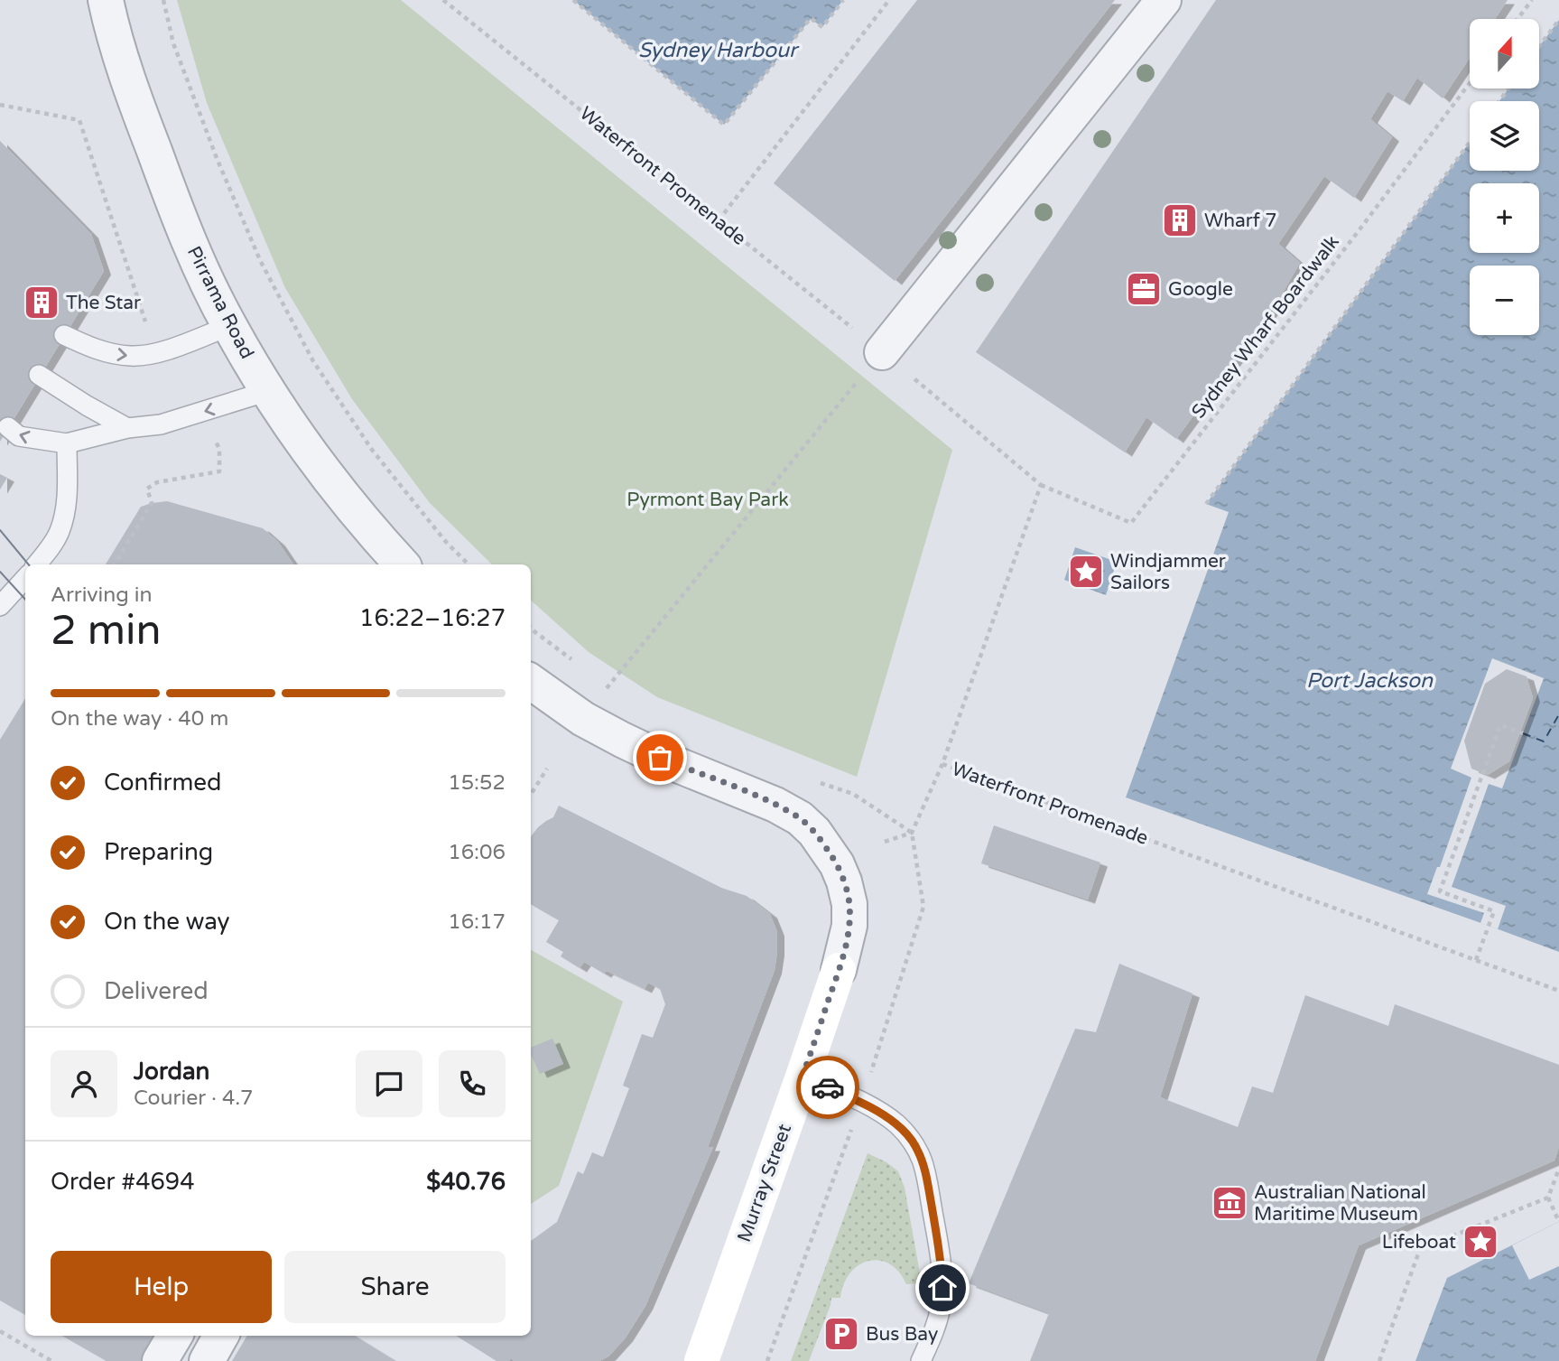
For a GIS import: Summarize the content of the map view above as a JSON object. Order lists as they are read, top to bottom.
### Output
{
  "streets": {
    "street": ["Pirrama Road", "Murray Street"],
    "path": ["Waterfront Promenade", "Sydney Wharf Boardwalk"]
  },
  "crossings": [
    ["Waterfront Promenade", "Sydney Wharf Boardwalk"]
  ],
  "water": ["Sydney Harbour", "Port Jackson"],
  "parks": ["Pyrmont Bay Park"],
  "places": {
    "building": ["Wharf 7", "The Star"],
    "office": ["Google"],
    "place": ["Windjammer Sailors", "Lifeboat"],
    "museum": ["Australian National Maritime Museum"],
    "parking": ["Bus Bay"]
  },
  "north": "top",
  "page": {
    "map_buttons": ["+", "−"],
    "heading": ["2 min", "Arriving in", "16:22–16:27"],
    "panel": [
      "Jordan",
      "Courier · 4.7",
      "Order #4694",
      "$40.76"
    ],
    "bar": "On the way · 40 m",
    "list": [
      ["Confirmed", "15:52"],
      ["Preparing", "16:06"],
      ["On the way", "16:17"],
      "Delivered"
    ],
    "buttons": ["Help", "Share"]
  }
}
